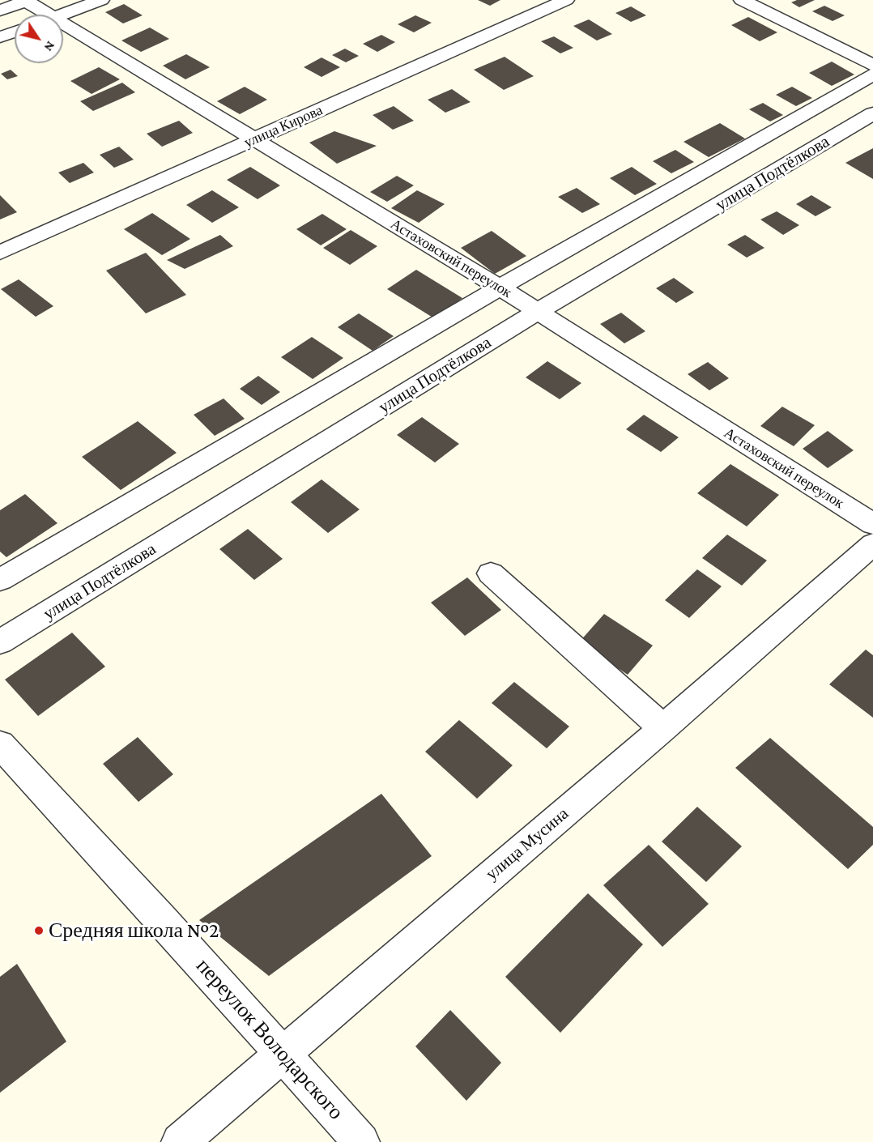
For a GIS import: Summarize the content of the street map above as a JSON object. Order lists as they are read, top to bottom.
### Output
{
  "streets": {
    "street": [
      "улица Кирова",
      "улица Подтёлкова",
      "Астаховский переулок",
      "улица Мусина",
      "переулок Володарского"
    ]
  },
  "crossings": [
    ["улица Кирова", "Астаховский переулок"],
    ["улица Подтёлкова", "Астаховский переулок"],
    ["улица Мусина", "переулок Володарского"]
  ],
  "places": ["Средняя школа №2"],
  "north": "bottom right"
}
